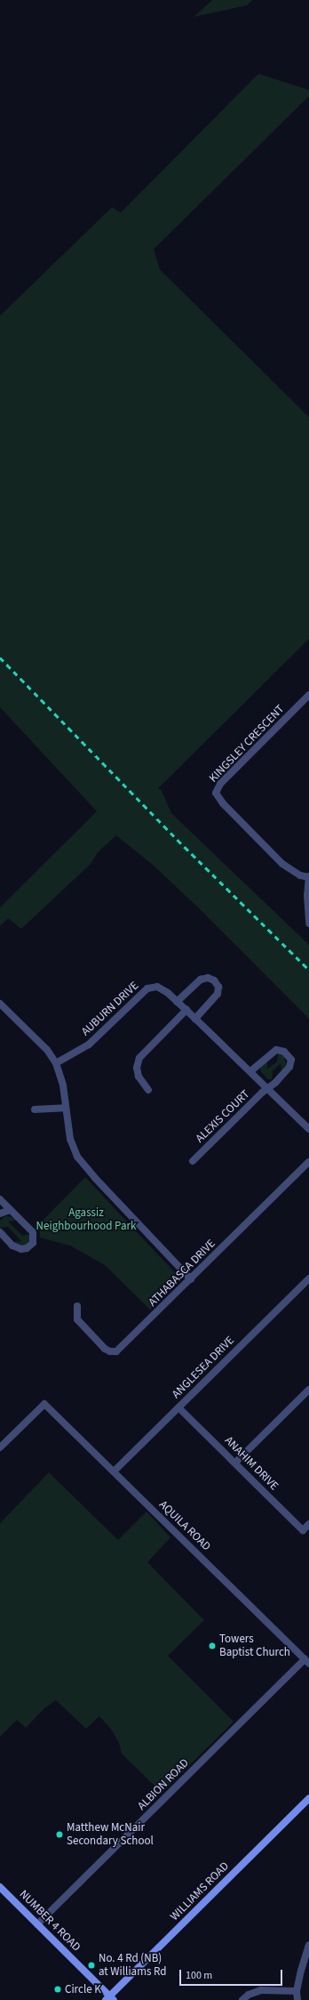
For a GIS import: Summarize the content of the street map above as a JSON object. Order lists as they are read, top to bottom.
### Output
{
  "streets": {
    "street": [
      "KINGSLEY CRESCENT",
      "AUBURN DRIVE",
      "ALEXIS COURT",
      "ATHABASCA DRIVE",
      "ANGLESEA DRIVE",
      "ANAHIM DRIVE",
      "AQUILA ROAD",
      "ALBION ROAD",
      "WILLIAMS ROAD",
      "NUMBER 4 ROAD"
    ]
  },
  "crossings": [
    ["AUBURN DRIVE", "ALEXIS COURT"],
    ["ANGLESEA DRIVE", "ANAHIM DRIVE"],
    ["ANGLESEA DRIVE", "AQUILA ROAD"],
    ["AQUILA ROAD", "ALBION ROAD"],
    ["ALBION ROAD", "NUMBER 4 ROAD"],
    ["WILLIAMS ROAD", "NUMBER 4 ROAD"]
  ],
  "parks": ["Agassiz Neighbourhood Park"],
  "places": [
    "Towers Baptist Church",
    "Matthew McNair Secondary School",
    "No. 4 Rd (NB) at Williams Rd",
    "Circle K"
  ],
  "scale_bar": "100 m"
}
